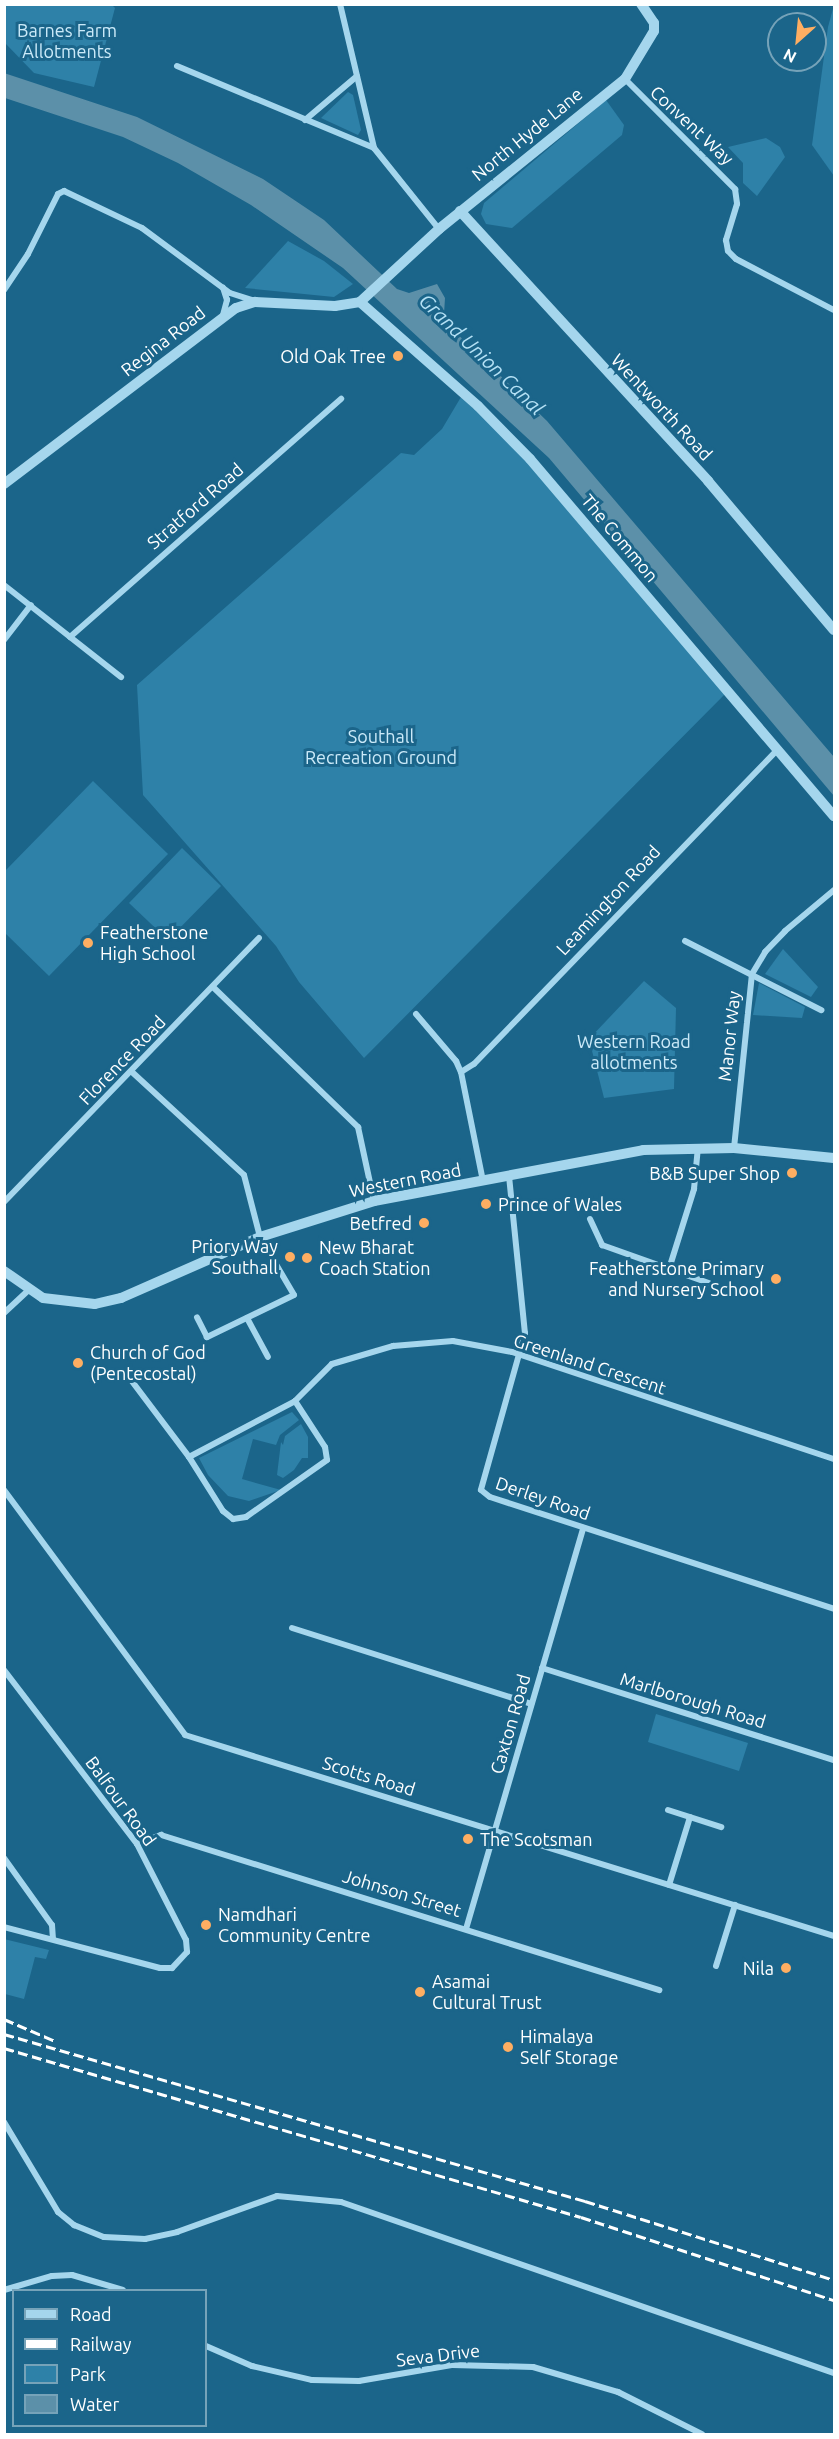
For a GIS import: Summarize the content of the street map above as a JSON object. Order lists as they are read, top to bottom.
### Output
{
  "streets": {
    "street": [
      "Convent Way",
      "North Hyde Lane",
      "Regina Road",
      "Wentworth Road",
      "Stratford Road",
      "The Common",
      "Leamington Road",
      "Manor Way",
      "Florence Road",
      "Western Road",
      "Greenland Crescent",
      "Derley Road",
      "Marlborough Road",
      "Caxton Road",
      "Scotts Road",
      "Balfour Road",
      "Johnson Street",
      "Seva Drive"
    ]
  },
  "crossings": [
    ["Convent Way", "North Hyde Lane"],
    ["North Hyde Lane", "Regina Road"],
    ["North Hyde Lane", "Wentworth Road"],
    ["North Hyde Lane", "The Common"],
    ["Regina Road", "The Common"],
    ["The Common", "Leamington Road"],
    ["Manor Way", "Western Road"],
    ["Western Road", "Derley Road"],
    ["Greenland Crescent", "Derley Road"],
    ["Derley Road", "Caxton Road"],
    ["Marlborough Road", "Caxton Road"],
    ["Caxton Road", "Scotts Road"],
    ["Caxton Road", "Johnson Street"],
    ["Balfour Road", "Johnson Street"]
  ],
  "water": ["Grand Union Canal"],
  "parks": ["Barnes Farm Allotments", "Southall Recreation Ground", "Western Road allotments"],
  "places": [
    "Old Oak Tree",
    "Featherstone High School",
    "B&B Super Shop",
    "Prince of Wales",
    "Betfred",
    "Priory Way Southall",
    "New Bharat Coach Station",
    "Featherstone Primary and Nursery School",
    "Church of God (Pentecostal)",
    "The Scotsman",
    "Namdhari Community Centre",
    "Nila",
    "Asamai Cultural Trust",
    "Himalaya Self Storage"
  ],
  "legend": [
    "Road",
    "Railway",
    "Park",
    "Water"
  ],
  "north": "bottom left"
}
